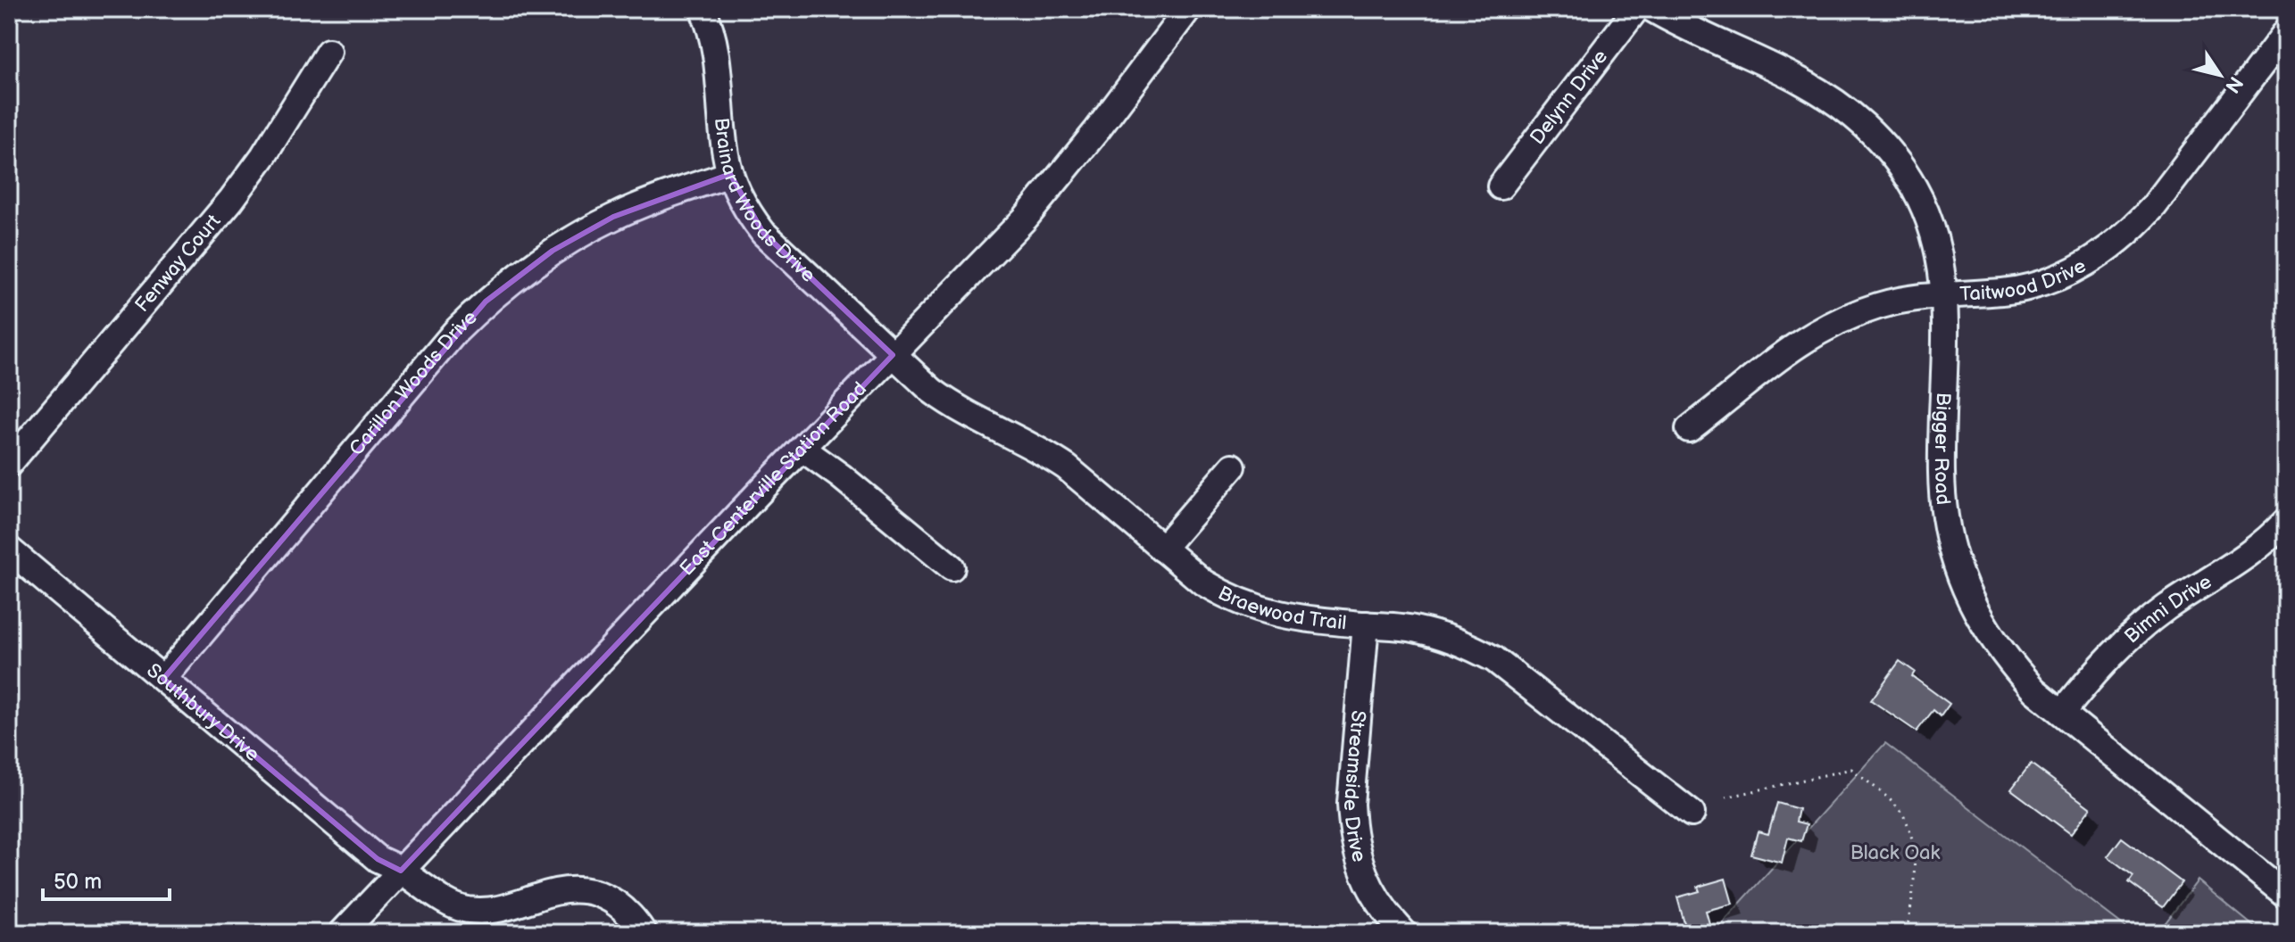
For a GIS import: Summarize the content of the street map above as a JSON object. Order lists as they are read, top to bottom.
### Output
{
  "streets": {
    "street": [
      "Delynn Drive",
      "Brainard Woods Drive",
      "Fenway Court",
      "Taitwood Drive",
      "Carillon Woods Drive",
      "Bigger Road",
      "East Centerville Station Road",
      "Braewood Trail",
      "Bimni Drive",
      "Southbury Drive",
      "Streamside Drive"
    ]
  },
  "crossings": [
    ["Brainard Woods Drive", "Carillon Woods Drive"],
    ["Brainard Woods Drive", "East Centerville Station Road"],
    ["Brainard Woods Drive", "Braewood Trail"],
    ["Taitwood Drive", "Bigger Road"],
    ["Carillon Woods Drive", "Southbury Drive"],
    ["Bigger Road", "Bimni Drive"],
    ["East Centerville Station Road", "Braewood Trail"],
    ["East Centerville Station Road", "Southbury Drive"],
    ["Braewood Trail", "Streamside Drive"]
  ],
  "parks": ["Black Oak"],
  "scale_bar": "50 m",
  "north": "bottom right"
}
